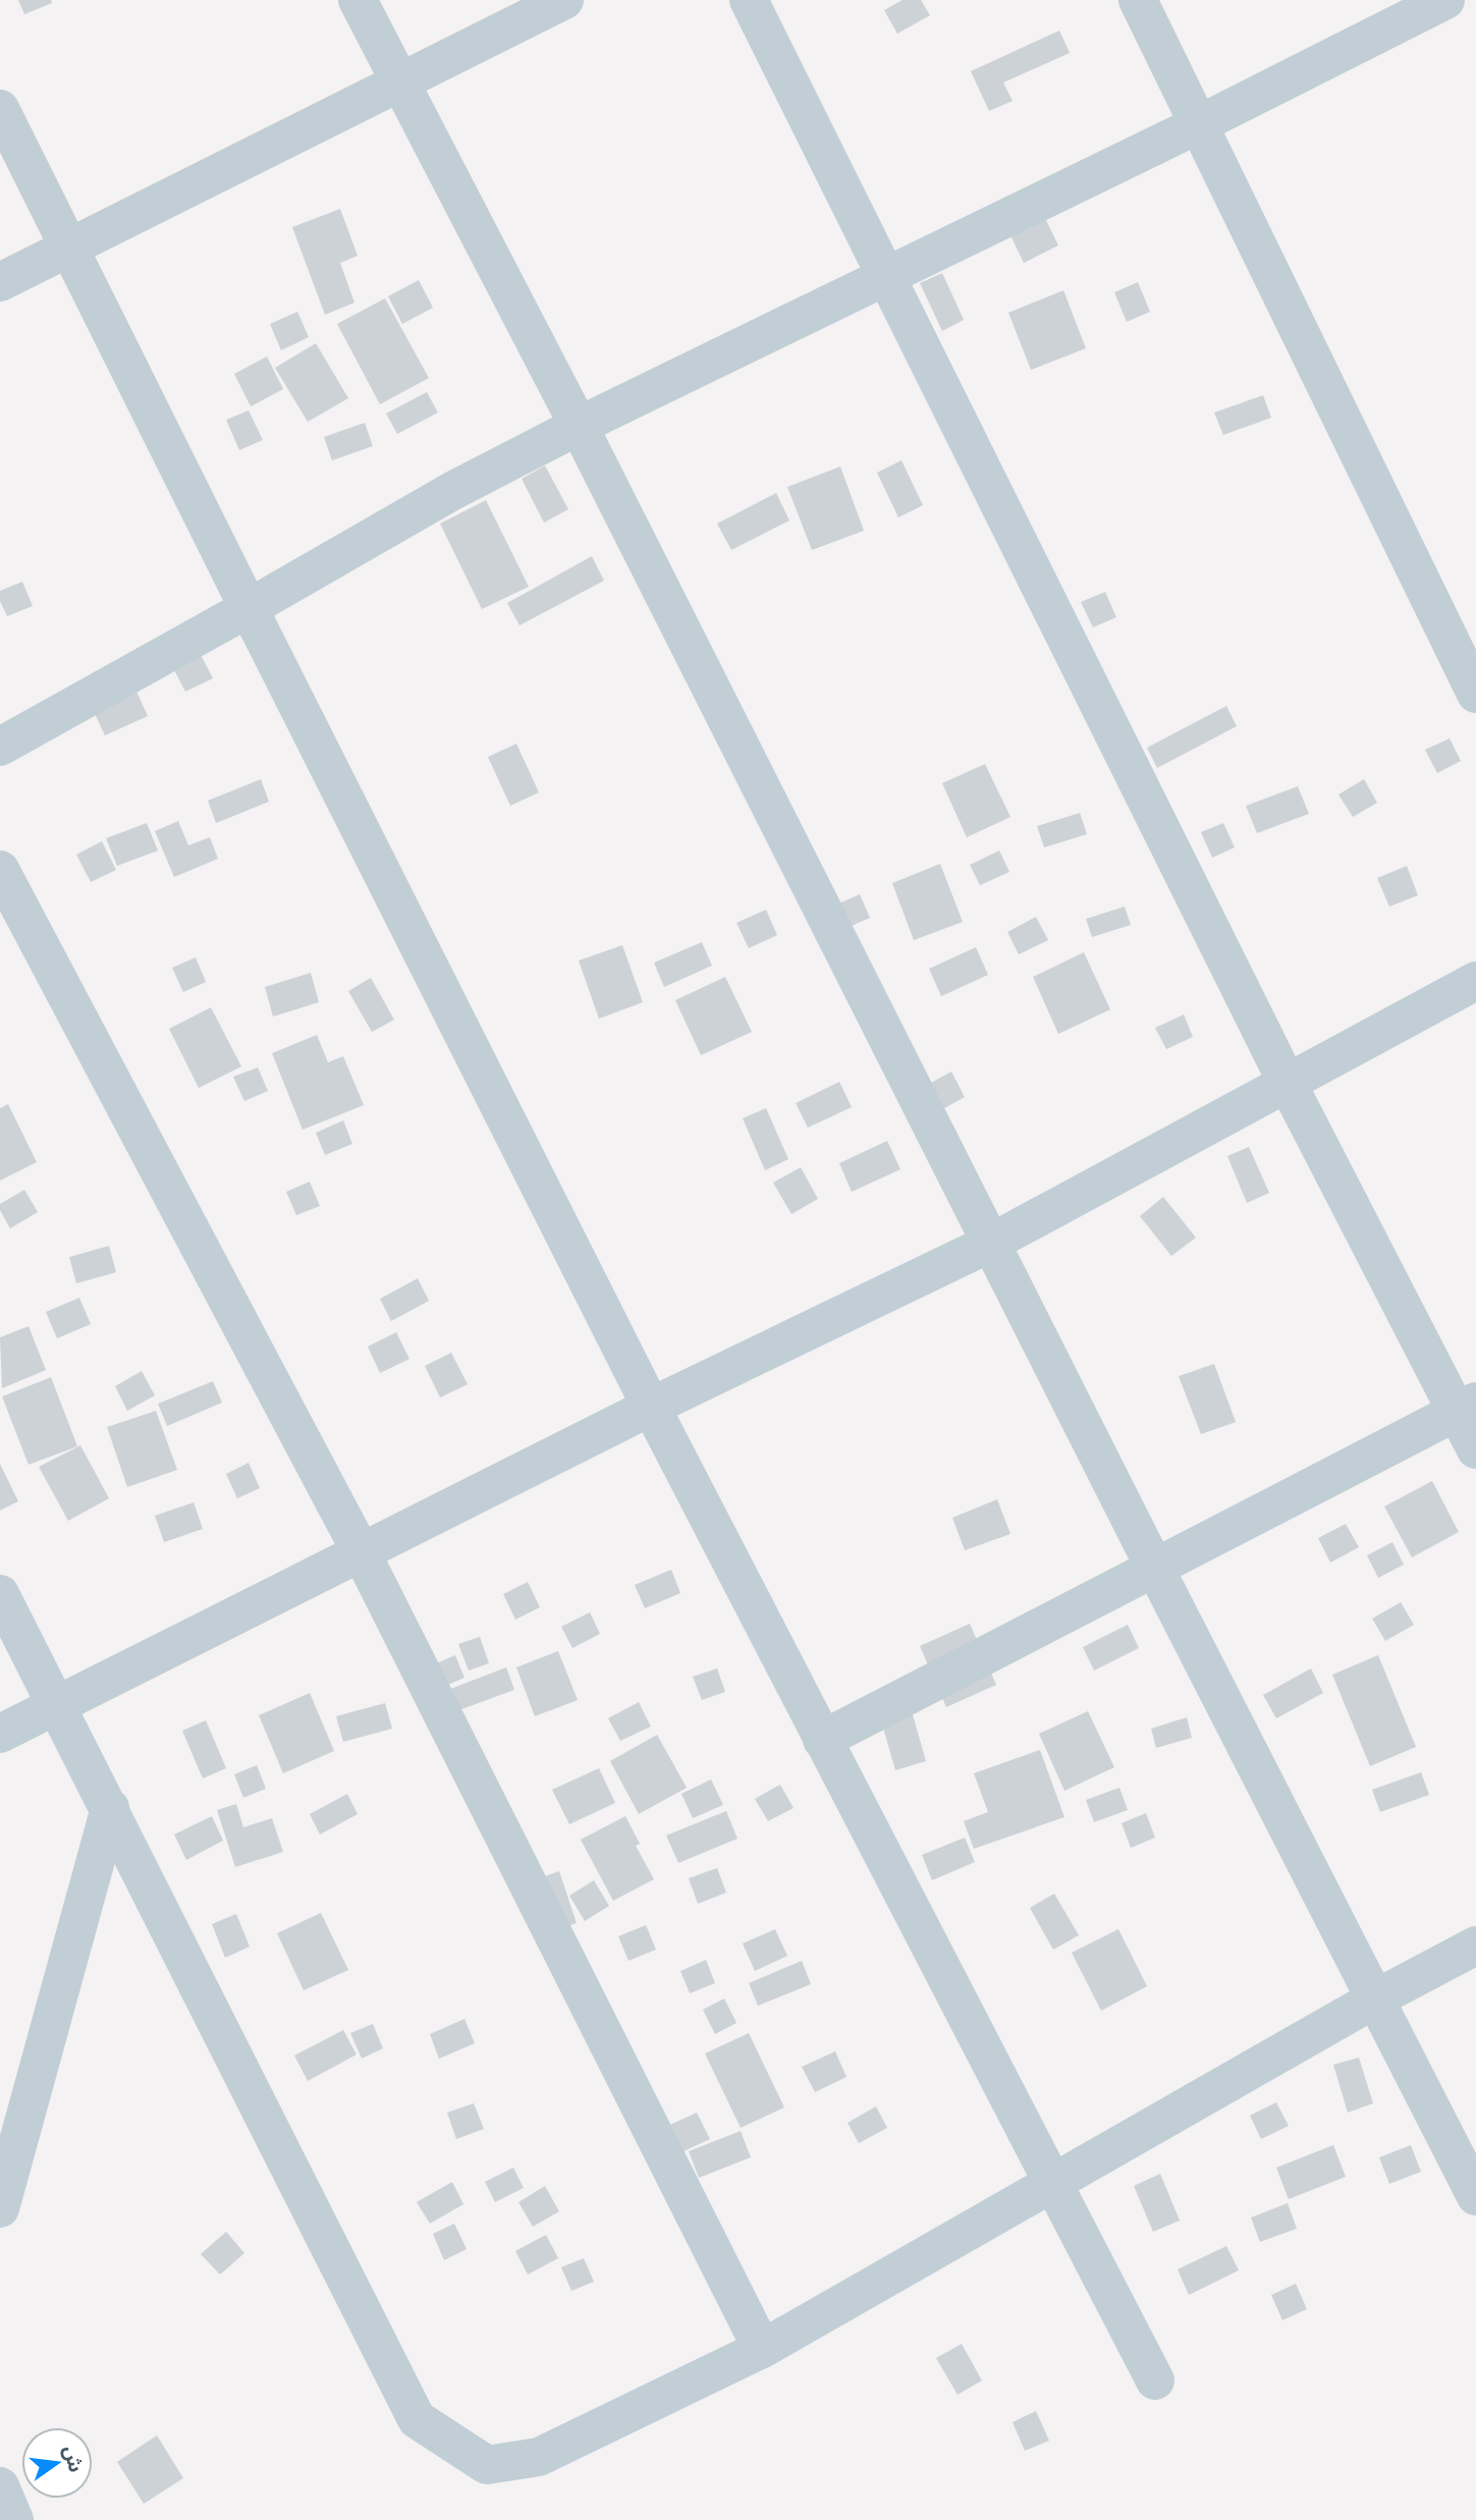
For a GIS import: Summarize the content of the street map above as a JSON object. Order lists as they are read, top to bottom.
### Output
{
  "north": "right"
}
